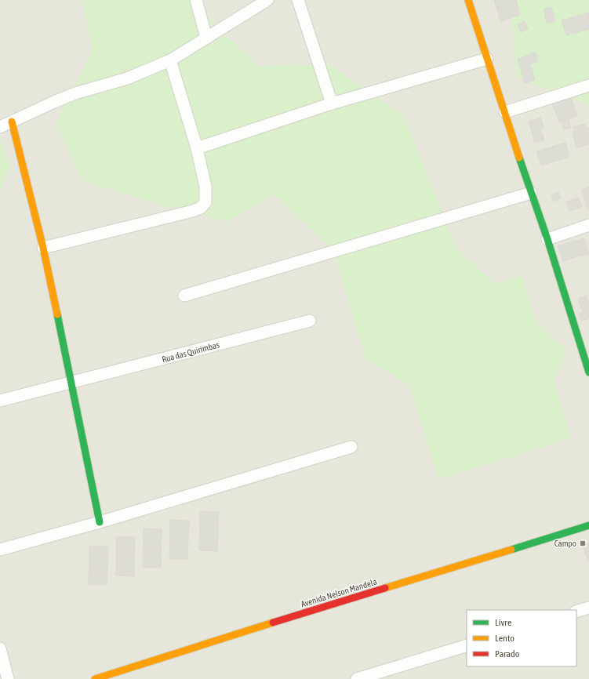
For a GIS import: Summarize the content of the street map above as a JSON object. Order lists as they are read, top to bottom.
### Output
{
  "streets": {
    "street": ["Rua das Quirimbas", "Avenida Nelson Mandela"]
  },
  "places": {
    "transit": ["Campo"]
  },
  "legend": ["Livre", "Lento", "Parado"]
}
